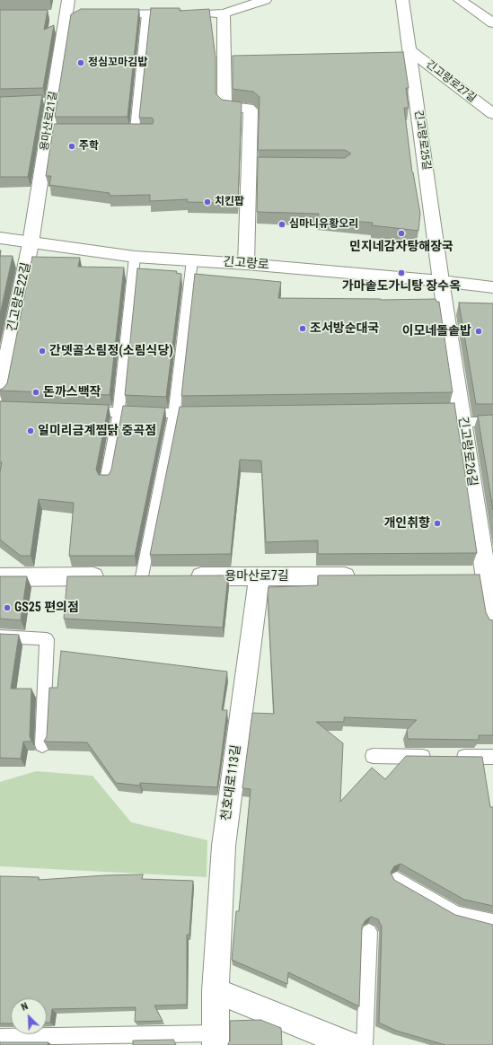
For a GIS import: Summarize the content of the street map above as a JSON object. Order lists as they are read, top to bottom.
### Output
{
  "streets": {
    "street": [
      "긴고랑로27길",
      "용마산로21길",
      "긴고랑로25길",
      "긴고랑로",
      "긴고랑로22길",
      "긴고랑로26길",
      "용마산로7길",
      "천호대로113길"
    ]
  },
  "crossings": [
    ["긴고랑로27길", "긴고랑로25길"],
    ["용마산로21길", "긴고랑로"],
    ["용마산로21길", "긴고랑로22길"],
    ["긴고랑로25길", "긴고랑로"],
    ["긴고랑로25길", "긴고랑로26길"],
    ["긴고랑로", "긴고랑로22길"],
    ["긴고랑로", "긴고랑로26길"],
    ["용마산로7길", "천호대로113길"]
  ],
  "places": [
    "정심꼬마김밥",
    "주학",
    "치킨팝",
    "심마니유황오리",
    "민지네감자탕해장국",
    "가마솥도가니탕 장수옥",
    "조서방순대국",
    "이모네돌솥밥",
    "간뎃골소림정(소림식당)",
    "돈까스백작",
    "일미리금계찜닭 중곡점",
    "개인취향",
    "GS25 편의점"
  ],
  "north": "top left"
}
